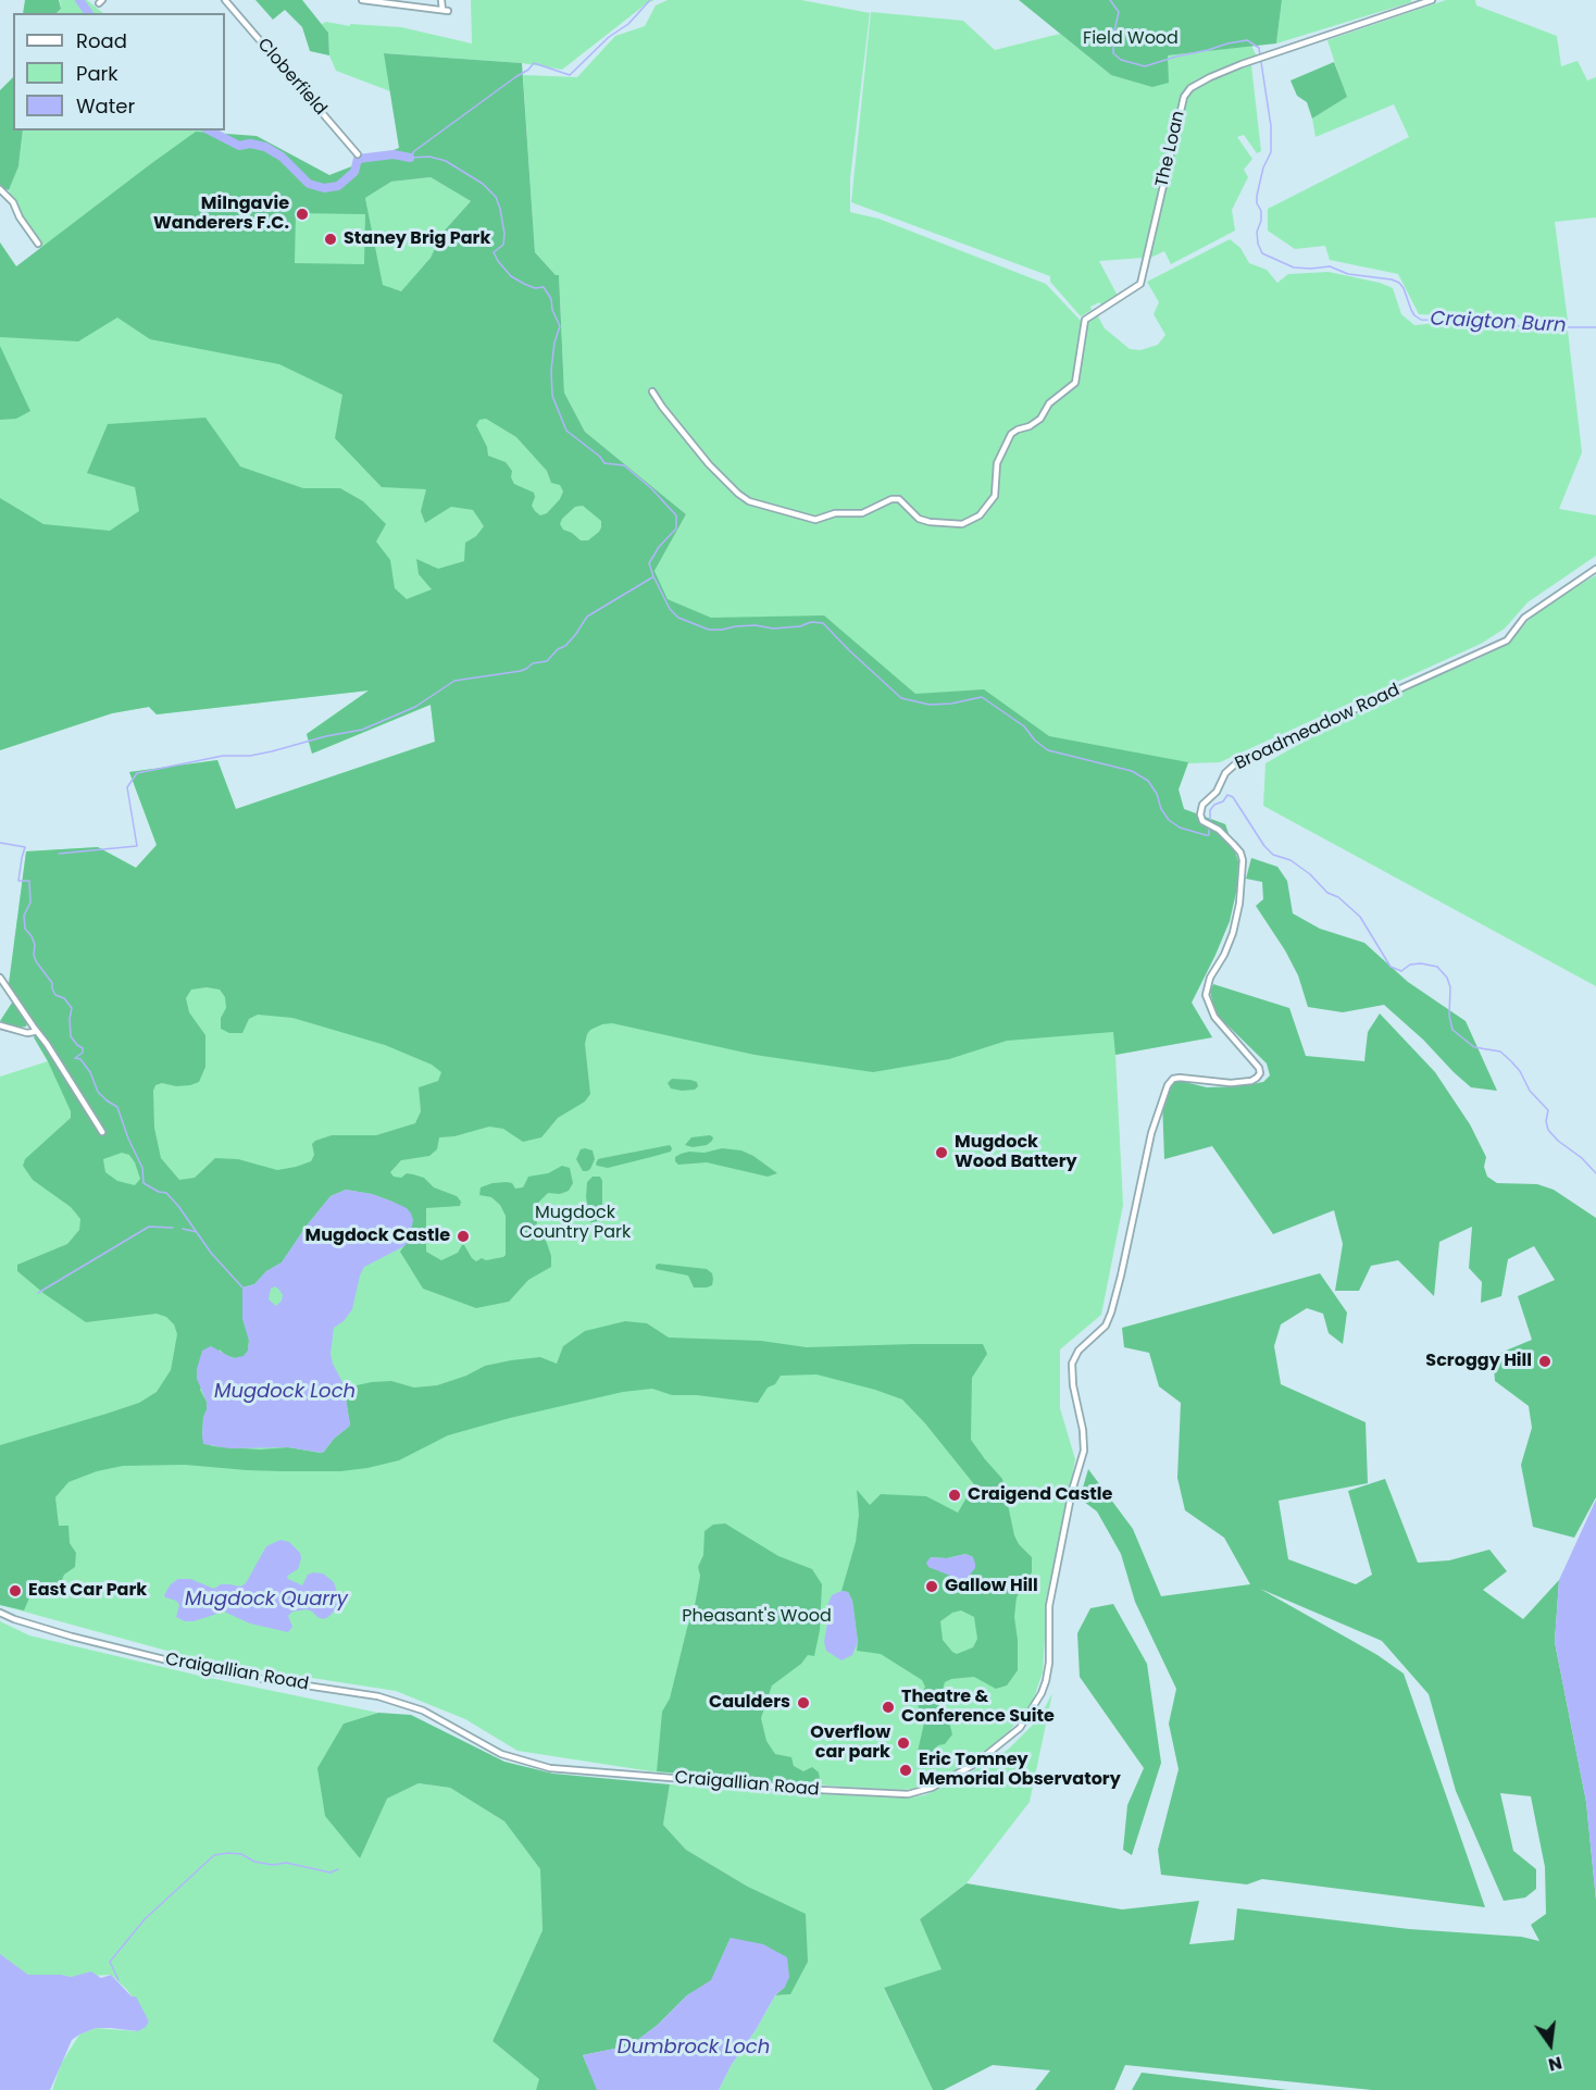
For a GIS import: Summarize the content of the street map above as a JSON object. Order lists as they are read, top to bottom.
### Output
{
  "streets": {
    "street": [
      "Cloberfield",
      "The Loan",
      "Broadmeadow Road",
      "Craigallian Road"
    ]
  },
  "crossings": [
    ["Broadmeadow Road", "Craigallian Road"]
  ],
  "water": [
    "Craigton Burn",
    "Mugdock Loch",
    "Mugdock Quarry",
    "Dumbrock Loch"
  ],
  "parks": ["Field Wood", "Mugdock Country Park", "Pheasant's Wood"],
  "places": [
    "Milngavie Wanderers F.C.",
    "Staney Brig Park",
    "Mugdock Wood Battery",
    "Mugdock Castle",
    "Scroggy Hill",
    "Craigend Castle",
    "Gallow Hill",
    "East Car Park",
    "Caulders",
    "Theatre & Conference Suite",
    "Overflow car park",
    "Eric Tomney Memorial Observatory"
  ],
  "legend": ["Road", "Park", "Water"],
  "north": "bottom"
}
